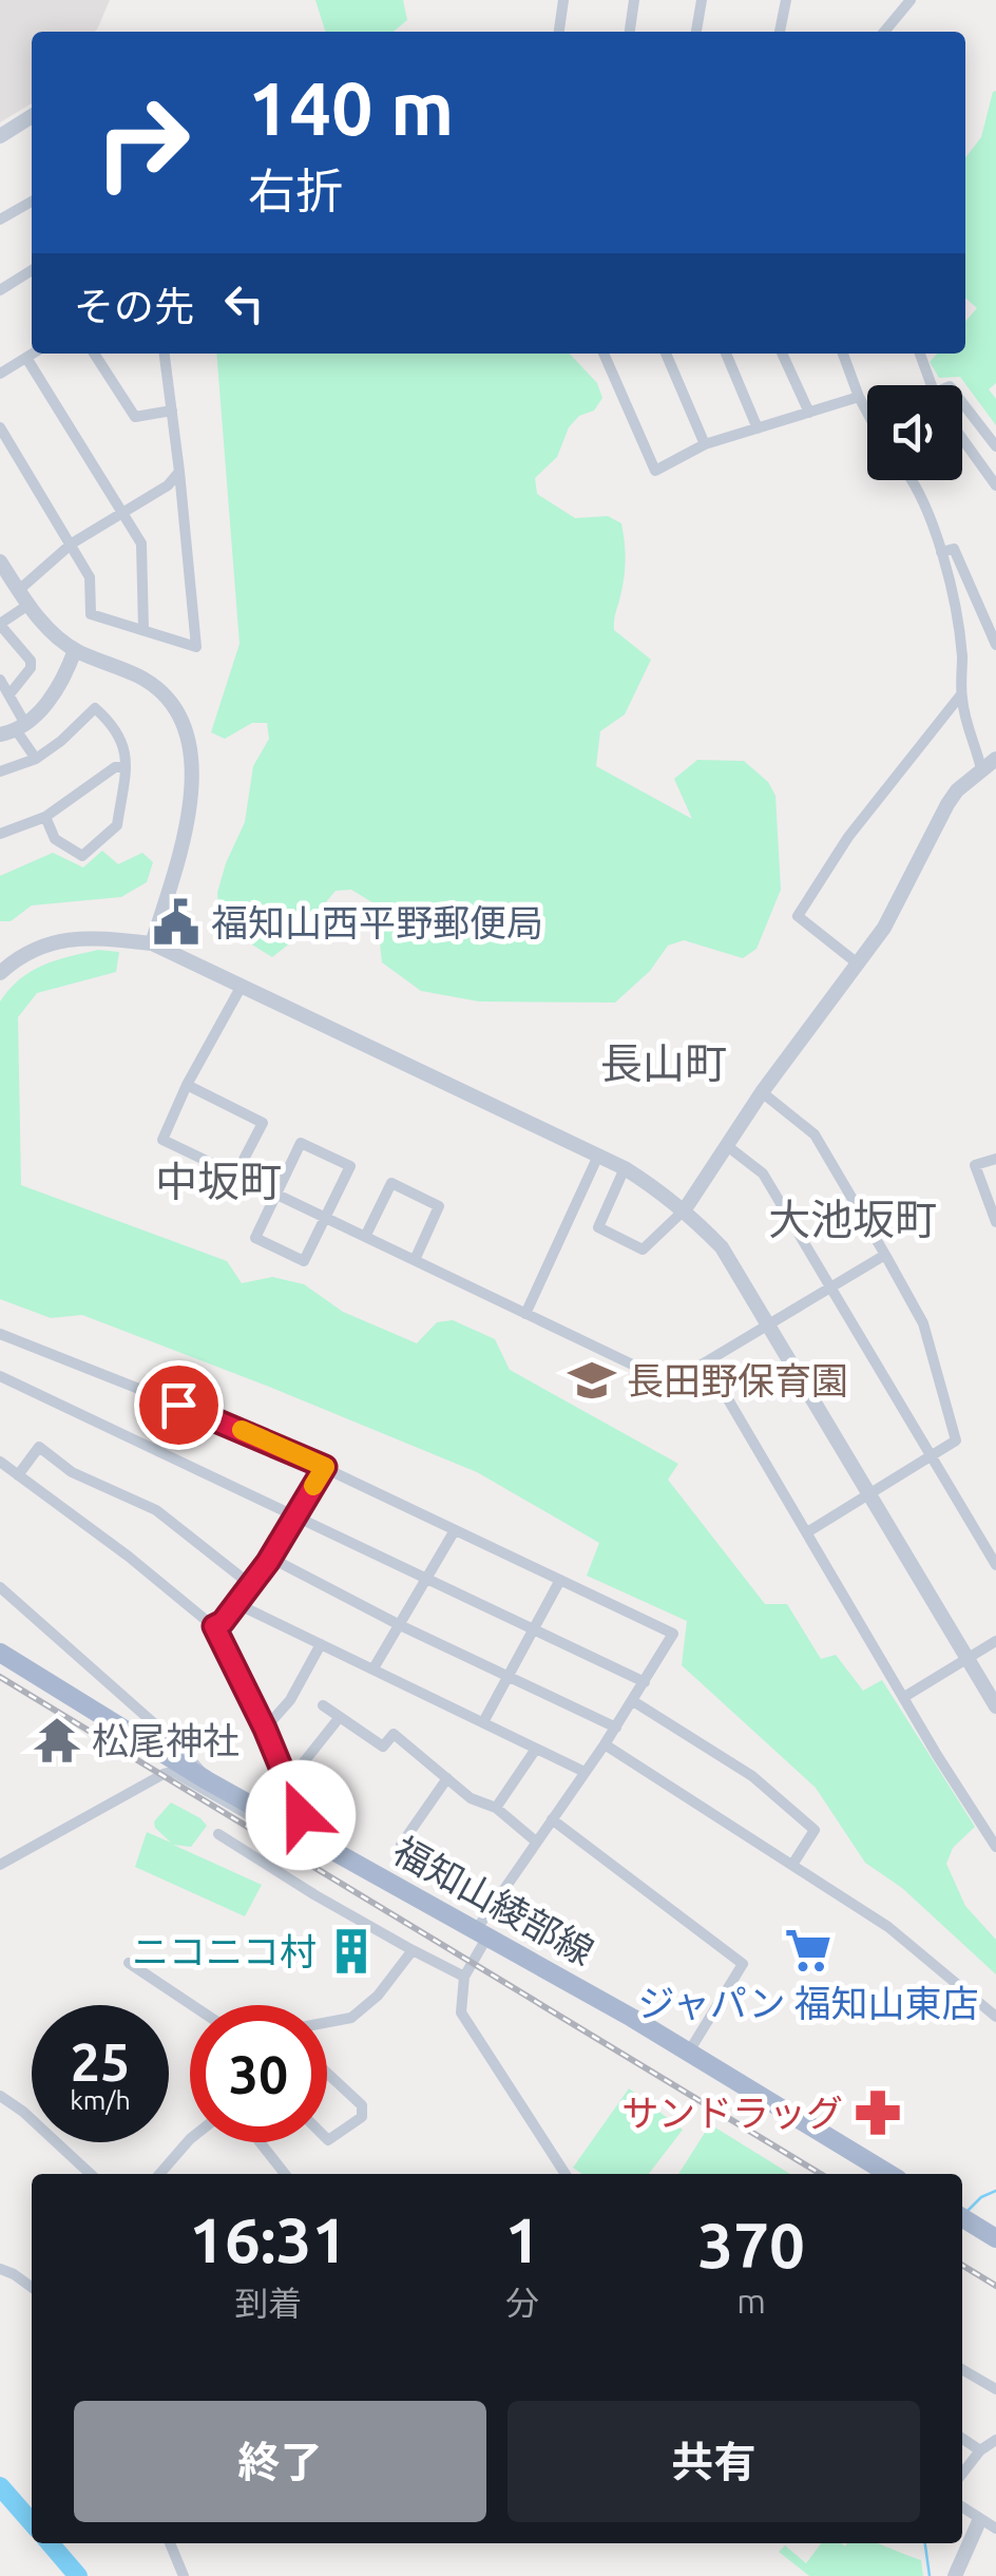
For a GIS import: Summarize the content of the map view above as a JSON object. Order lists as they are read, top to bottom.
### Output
{
  "streets": {
    "main road": ["福知山綾部線"]
  },
  "districts": ["長山町", "中坂町", "大池坂町"],
  "places": {
    "public building": ["福知山西平野郵便局"],
    "school or university": ["長田野保育園"],
    "temple": ["松尾神社"],
    "supermarket": ["ジャパン 福知山東店"],
    "building": ["ニコニコ村"],
    "pharmacy": ["サンドラッグ"]
  },
  "page": {
    "turn": ["140 m", "右折"],
    "then": "その先",
    "speed": "25 km/h",
    "limit": "30",
    "eta": [
      "16:31",
      "到着",
      "1",
      "分",
      "370",
      "m"
    ],
    "buttons": ["終了", "共有"]
  }
}
